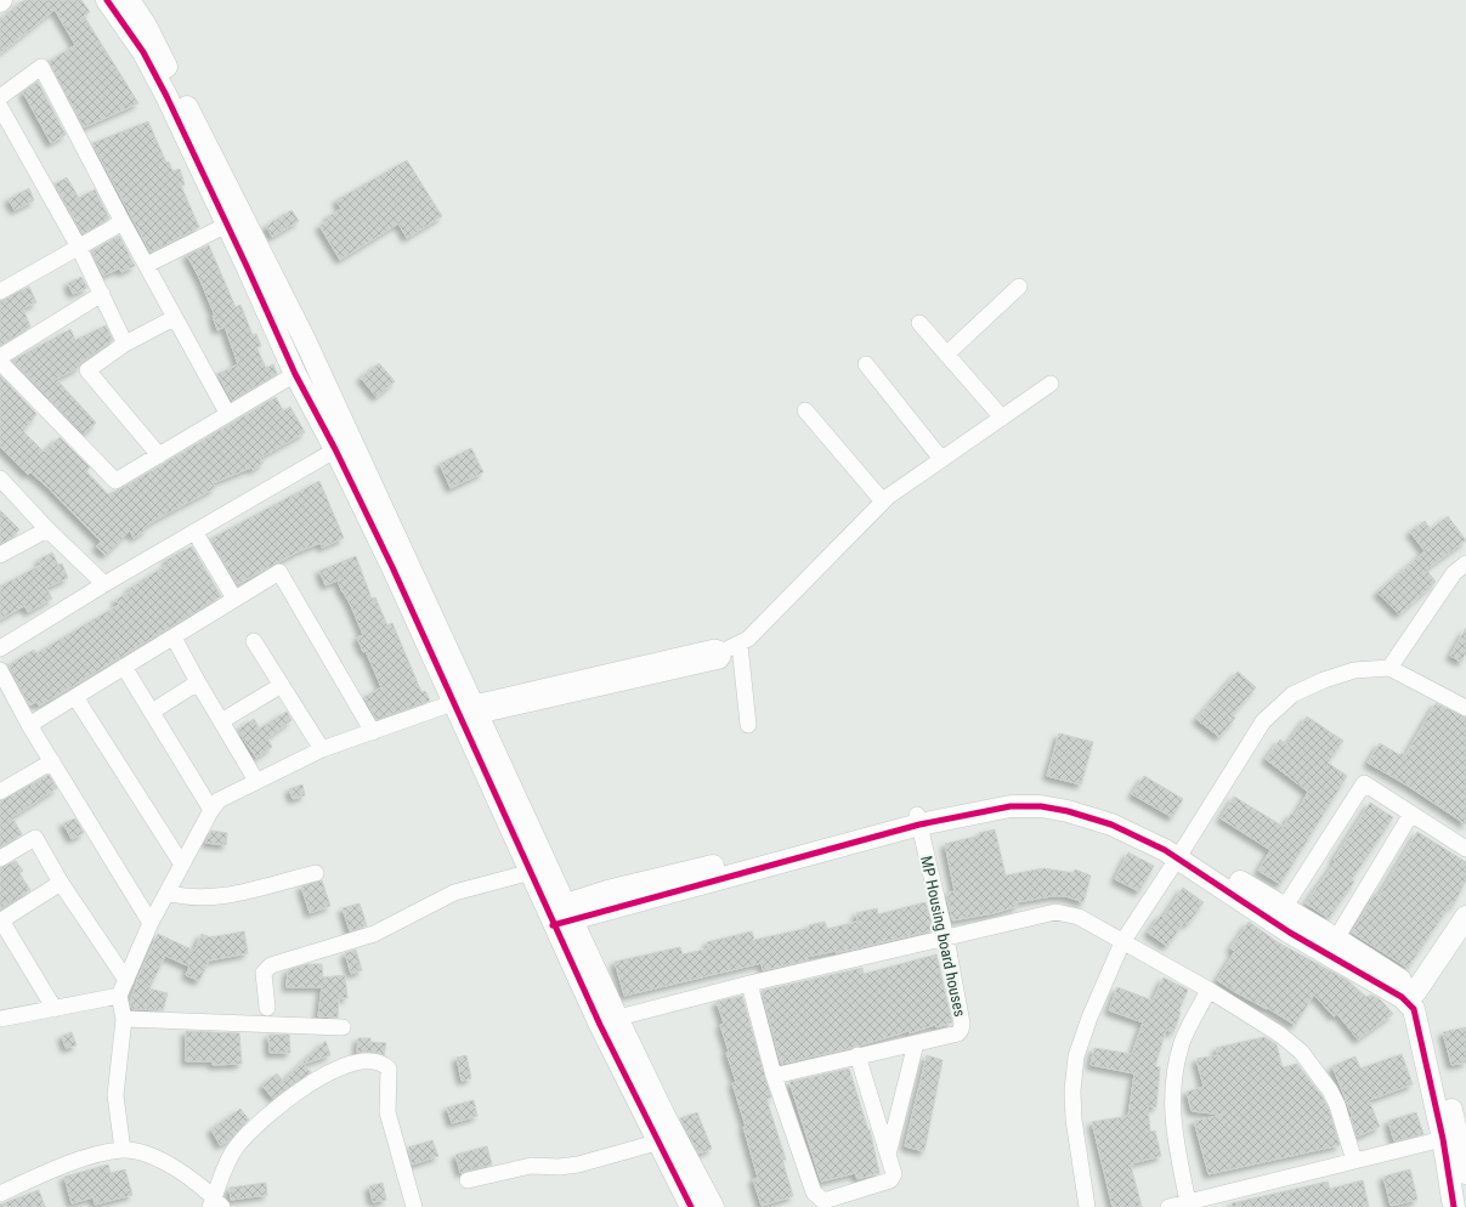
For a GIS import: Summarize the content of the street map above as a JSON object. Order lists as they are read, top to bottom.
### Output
{
  "streets": {
    "street": ["MP Housing board houses"]
  }
}
